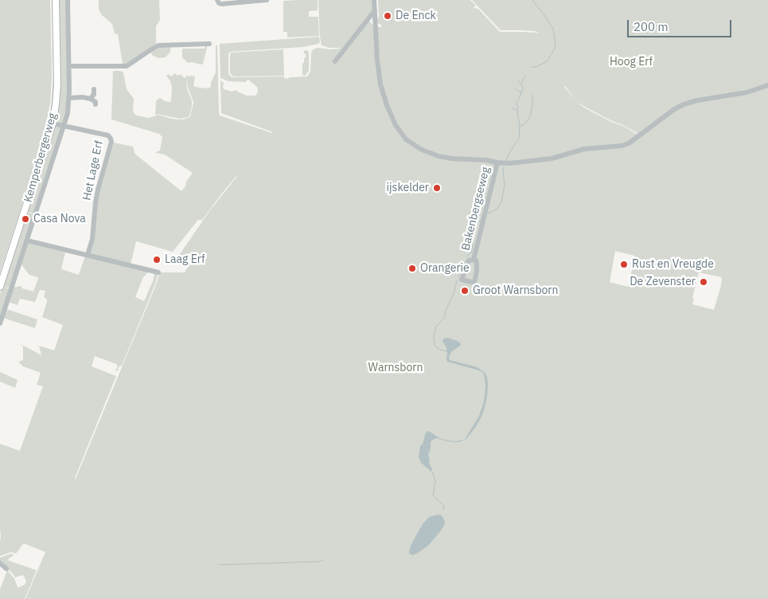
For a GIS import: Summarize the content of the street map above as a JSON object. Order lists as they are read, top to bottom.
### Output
{
  "streets": {
    "main road": ["Kemperbergerweg"],
    "street": ["Het Lage Erf", "Bakenbergseweg"]
  },
  "crossings": [
    ["Kemperbergerweg", "Het Lage Erf"]
  ],
  "parks": ["Hoog Erf", "Warnsborn"],
  "places": [
    "De Enck",
    "ijskelder",
    "Casa Nova",
    "Laag Erf",
    "Rust en Vreugde",
    "Orangerie",
    "De Zevenster",
    "Groot Warnsborn"
  ],
  "scale_bar": "200 m"
}
